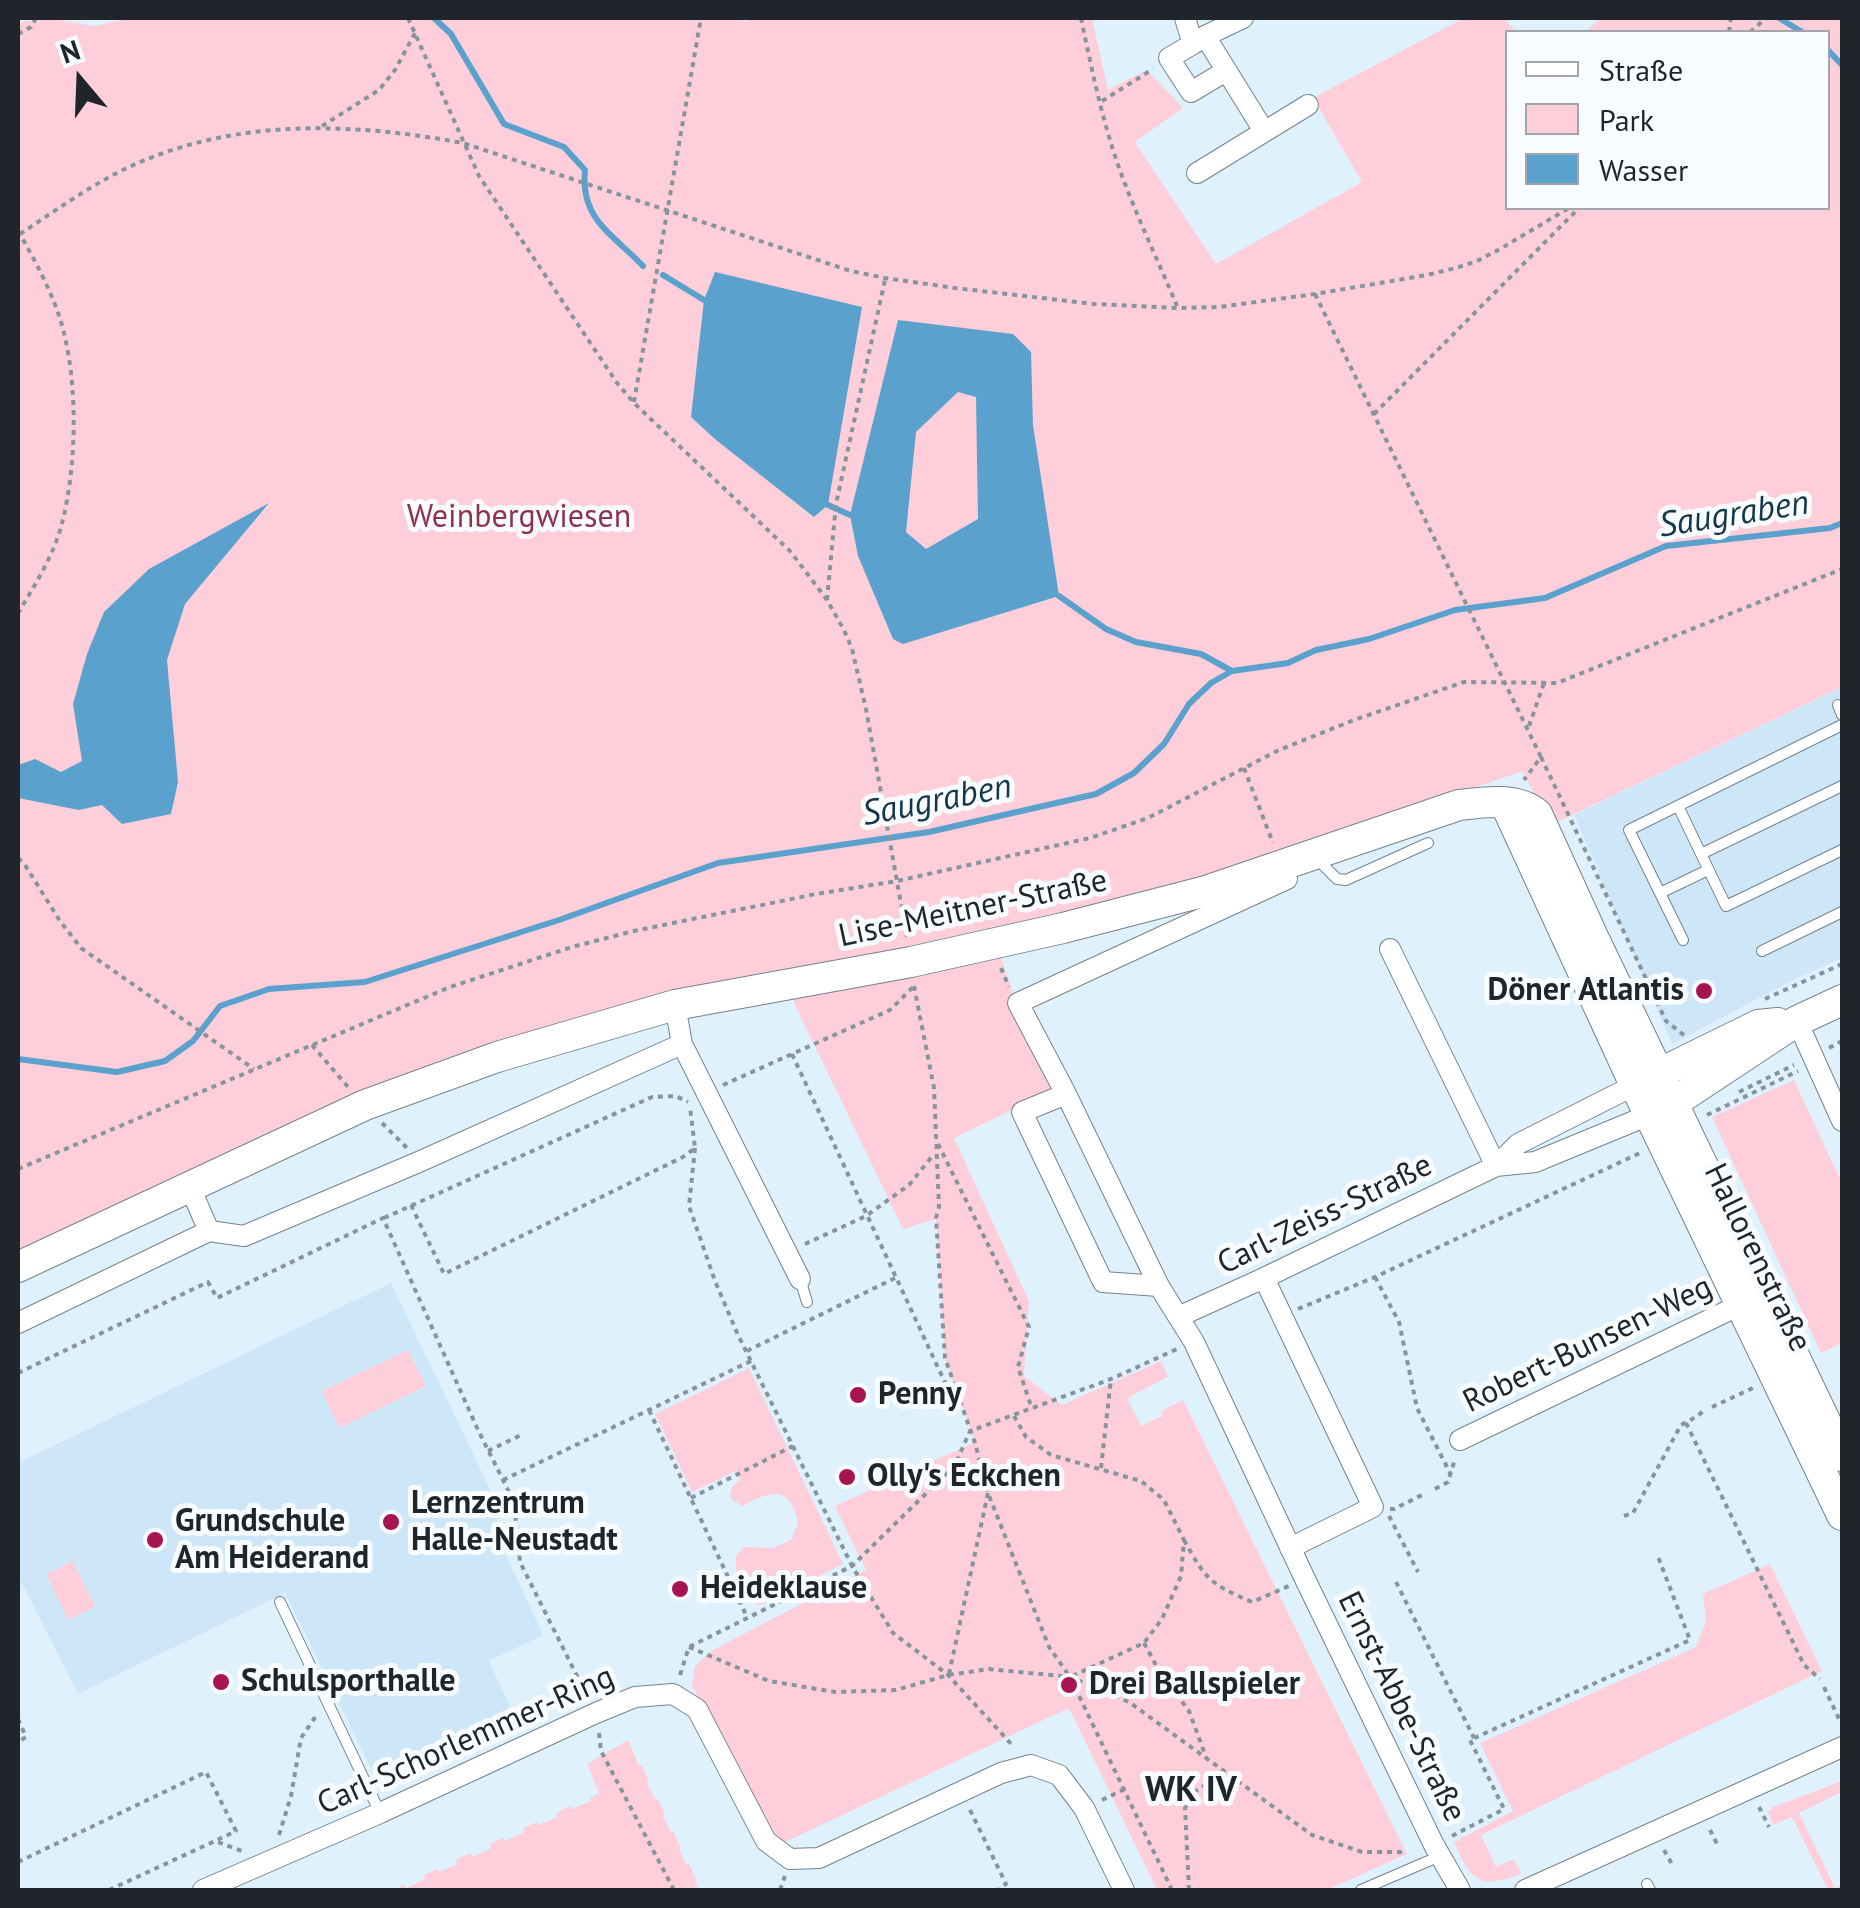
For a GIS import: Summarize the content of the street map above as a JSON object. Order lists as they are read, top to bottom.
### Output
{
  "streets": {
    "street": [
      "Lise-Meitner-Straße",
      "Carl-Zeiss-Straße",
      "Hallorenstraße",
      "Robert-Bunsen-Weg",
      "Ernst-Abbe-Straße",
      "Carl-Schorlemmer-Ring"
    ]
  },
  "crossings": [
    ["Lise-Meitner-Straße", "Hallorenstraße"],
    ["Carl-Zeiss-Straße", "Hallorenstraße"],
    ["Carl-Zeiss-Straße", "Ernst-Abbe-Straße"],
    ["Hallorenstraße", "Robert-Bunsen-Weg"]
  ],
  "districts": ["WK IV"],
  "water": ["Saugraben"],
  "parks": ["Weinbergwiesen"],
  "places": [
    "Döner Atlantis",
    "Penny",
    "Olly's Eckchen",
    "Lernzentrum Halle-Neustadt",
    "Grundschule Am Heiderand",
    "Heideklause",
    "Schulsporthalle",
    "Drei Ballspieler"
  ],
  "legend": ["Straße", "Park", "Wasser"],
  "north": "top"
}
